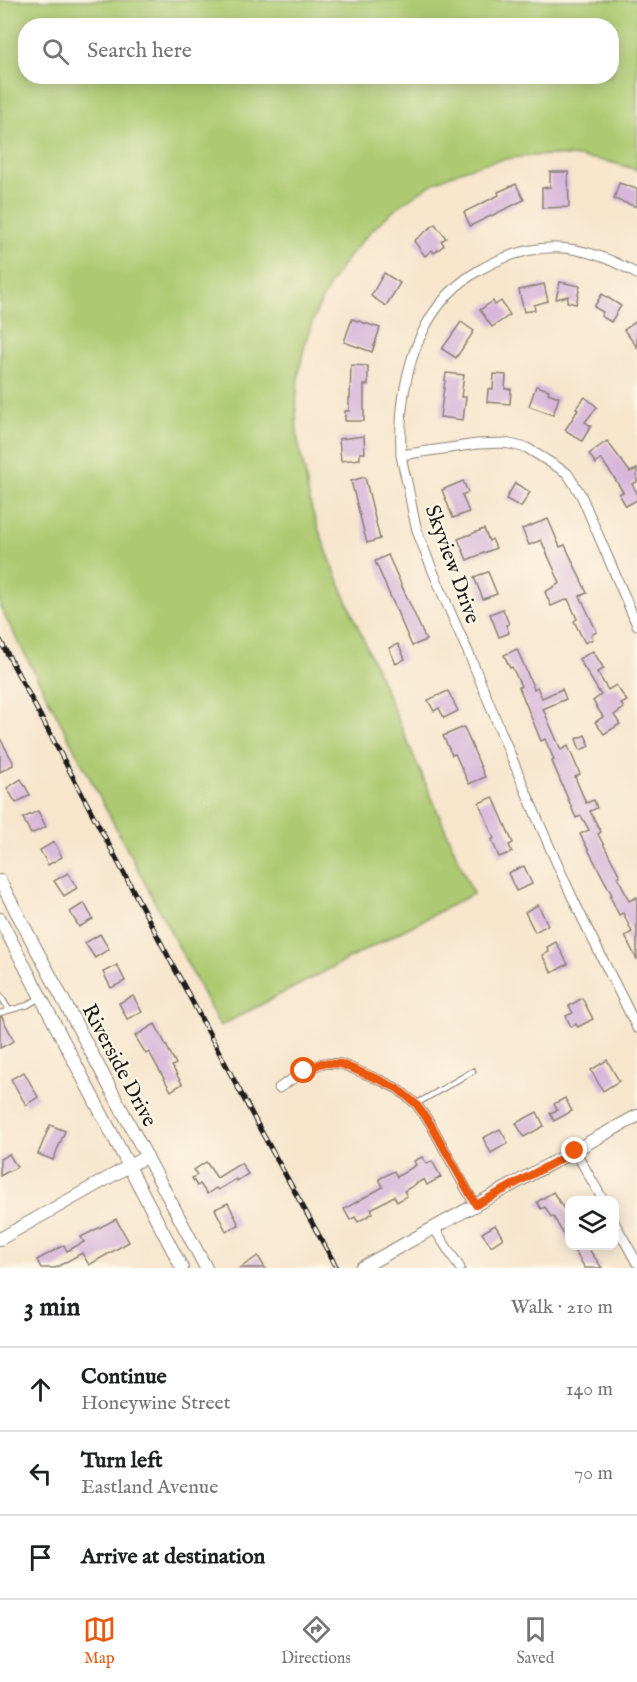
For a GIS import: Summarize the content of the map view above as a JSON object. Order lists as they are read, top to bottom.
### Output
{
  "streets": {
    "street": ["Skyview Drive", "Riverside Drive"]
  },
  "page": {
    "search": "Search here",
    "heading": ["3 min", "Walk · 210 m"],
    "list": [
      ["Continue", "Honeywine Street", "140 m"],
      ["Turn left", "Eastland Avenue", "70 m"],
      "Arrive at destination"
    ],
    "nav": ["Map", "Directions", "Saved"]
  }
}
